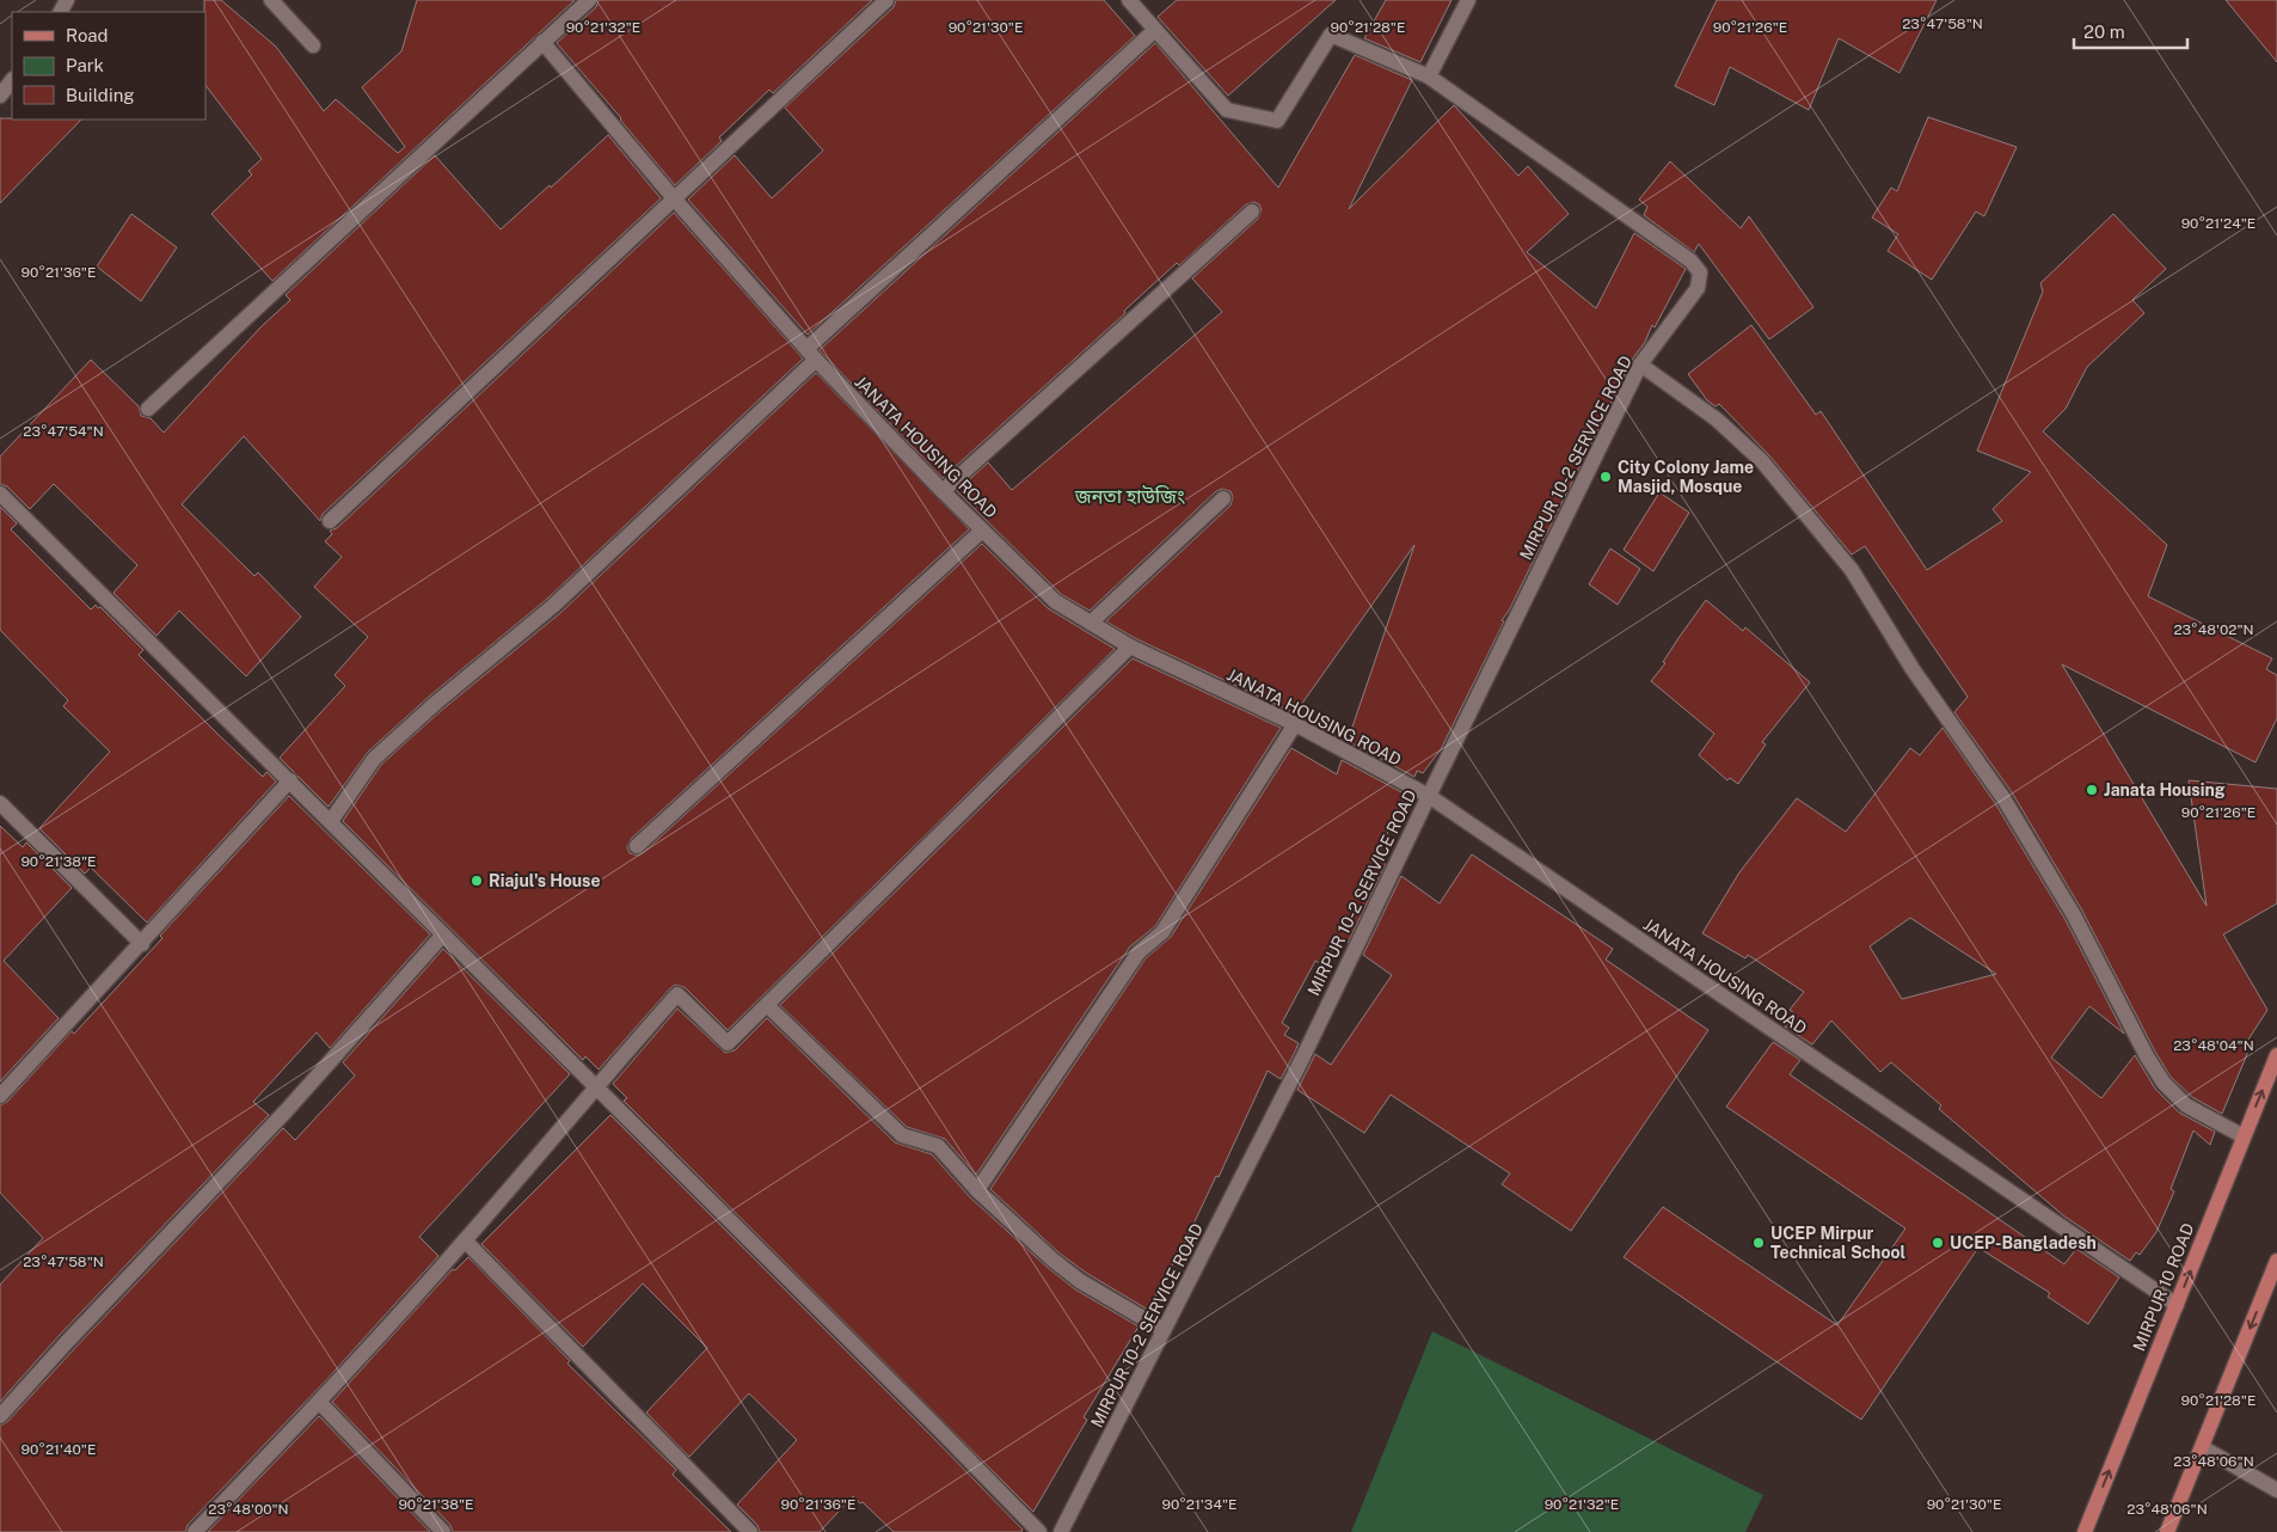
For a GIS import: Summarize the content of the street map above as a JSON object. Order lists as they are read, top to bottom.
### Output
{
  "streets": {
    "main road": ["MIRPUR 10 ROAD"],
    "street": ["JANATA HOUSING ROAD", "MIRPUR 10-2 SERVICE ROAD"]
  },
  "crossings": [
    ["JANATA HOUSING ROAD", "MIRPUR 10-2 SERVICE ROAD"],
    ["JANATA HOUSING ROAD", "MIRPUR 10 ROAD"]
  ],
  "districts": ["জনতা হাউজিং"],
  "places": [
    "City Colony Jame Masjid, Mosque",
    "Janata Housing",
    "Riajul's House",
    "UCEP Mirpur Technical School",
    "UCEP-Bangladesh"
  ],
  "legend": ["Road", "Park", "Building"],
  "scale_bar": "20 m",
  "coordinates": [
    "23°47'58\"N",
    "90°21'32\"E",
    "90°21'30\"E",
    "90°21'28\"E",
    "90°21'26\"E",
    "90°21'24\"E",
    "90°21'36\"E",
    "23°47'54\"N",
    "23°48'02\"N",
    "90°21'38\"E",
    "23°48'04\"N",
    "90°21'40\"E",
    "23°48'06\"N",
    "90°21'34\"E",
    "23°48'00\"N"
  ]
}
